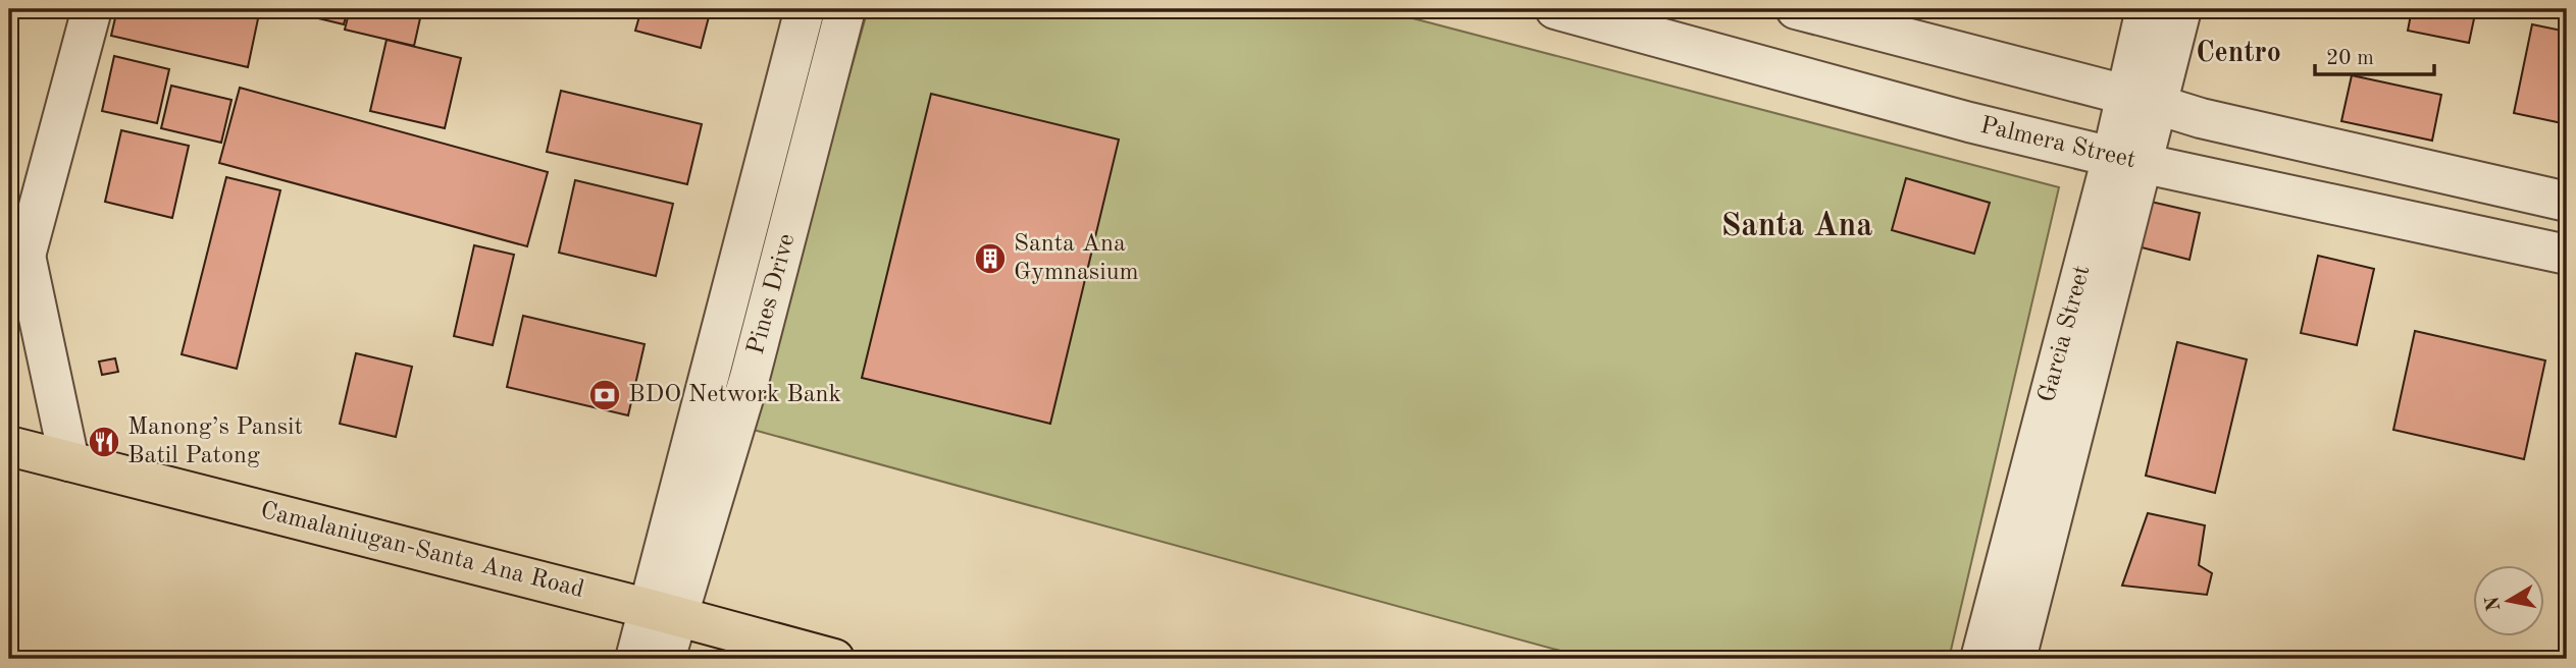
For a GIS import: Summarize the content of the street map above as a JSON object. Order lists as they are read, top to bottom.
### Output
{
  "streets": {
    "main road": ["Camalaniugan-Santa Ana Road"],
    "street": ["Palmera Street", "Pines Drive", "Garcia Street"]
  },
  "crossings": [
    ["Palmera Street", "Garcia Street"],
    ["Pines Drive", "Camalaniugan-Santa Ana Road"]
  ],
  "districts": ["Centro", "Santa Ana"],
  "places": {
    "building": ["Santa Ana Gymnasium"],
    "bank": ["BDO Network Bank"],
    "restaurant": ["Manong’s Pansit Batil Patong"]
  },
  "scale_bar": "20 m",
  "north": "left"
}
